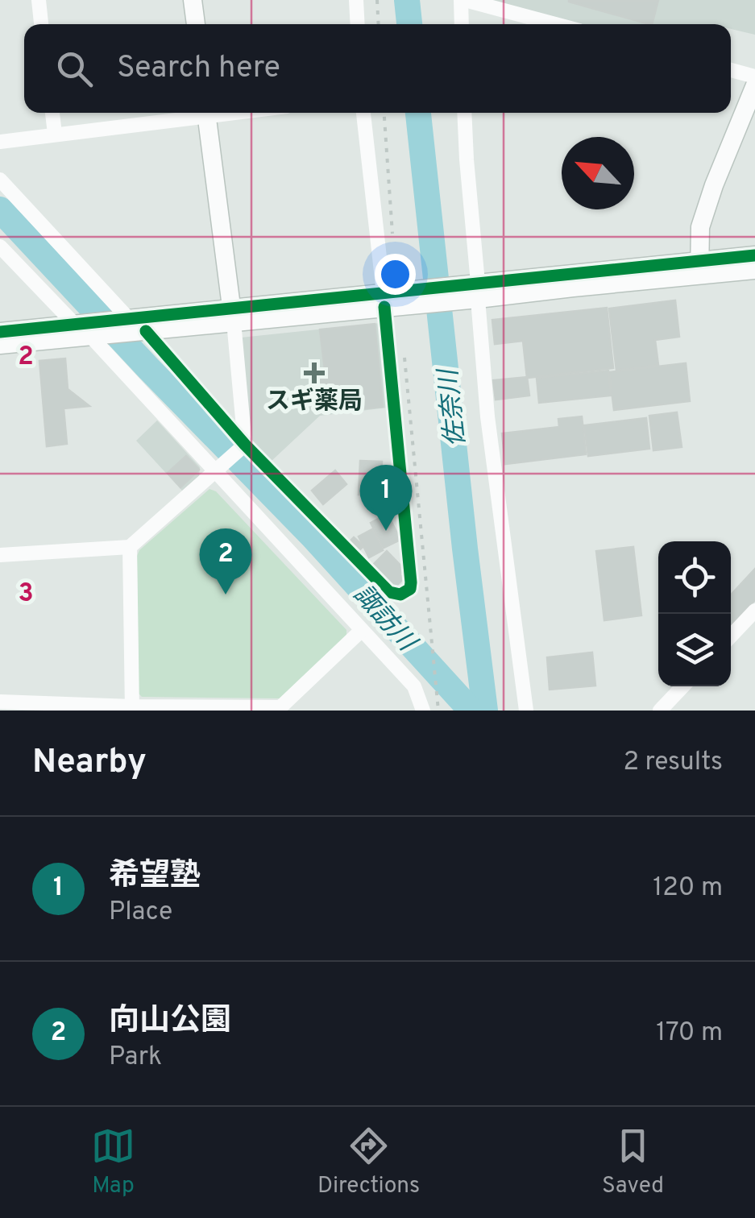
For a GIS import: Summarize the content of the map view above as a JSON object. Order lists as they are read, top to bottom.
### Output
{
  "water": ["佐奈川", "諏訪川"],
  "places": {
    "health": ["スギ薬局"]
  },
  "north": "top left",
  "page": {
    "search": "Search here",
    "pins": ["1", "2"],
    "heading": ["Nearby", "2 results"],
    "list": [
      {
        "mark": "1",
        "name": "希望塾",
        "note": "Place",
        "value": "120 m"
      },
      {
        "mark": "2",
        "name": "向山公園",
        "note": "Park",
        "value": "170 m"
      }
    ],
    "nav": ["Map", "Directions", "Saved"]
  },
  "grid": {
    "rows": ["2", "3"]
  }
}
